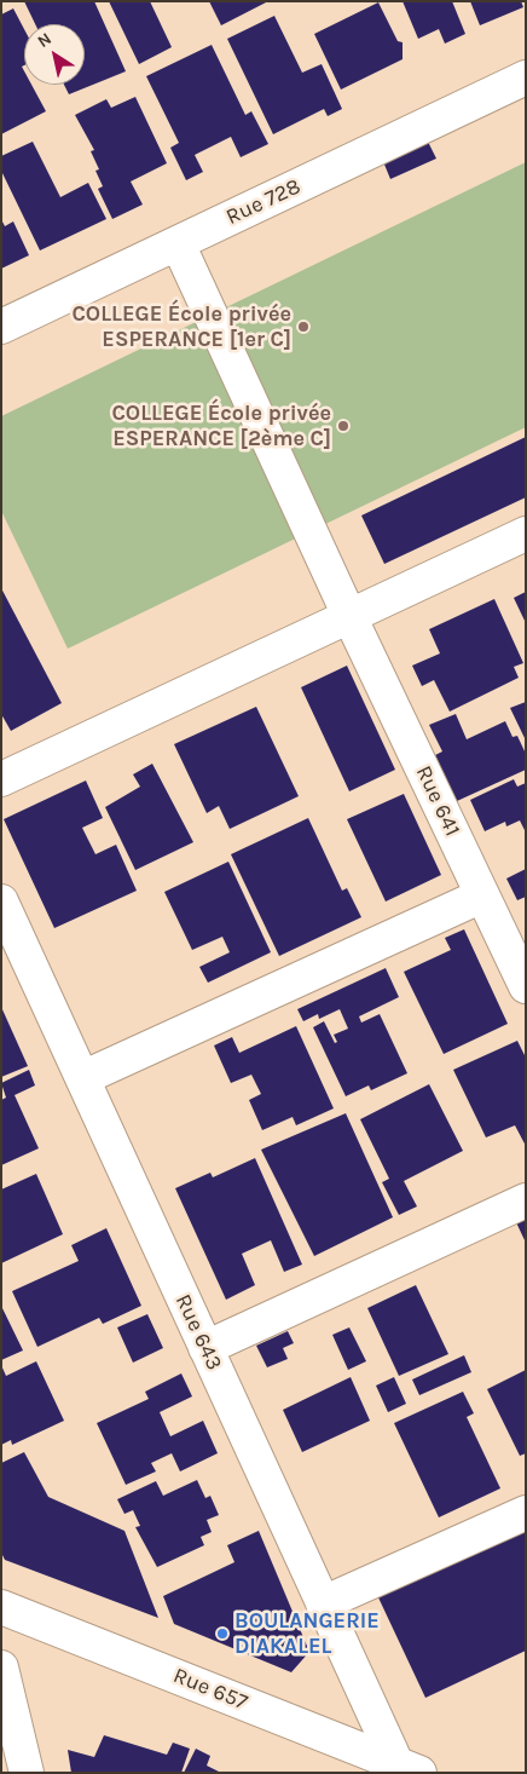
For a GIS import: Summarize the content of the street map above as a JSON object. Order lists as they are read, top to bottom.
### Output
{
  "streets": {
    "street": [
      "Rue 728",
      "Rue 641",
      "Rue 643",
      "Rue 657"
    ]
  },
  "crossings": [
    ["Rue 728", "Rue 641"],
    ["Rue 643", "Rue 657"]
  ],
  "places": ["COLLEGE École privée ESPERANCE [1er C]", "COLLEGE École privée ESPERANCE [2ème C]", "BOULANGERIE DIAKALEL"],
  "north": "top left"
}
